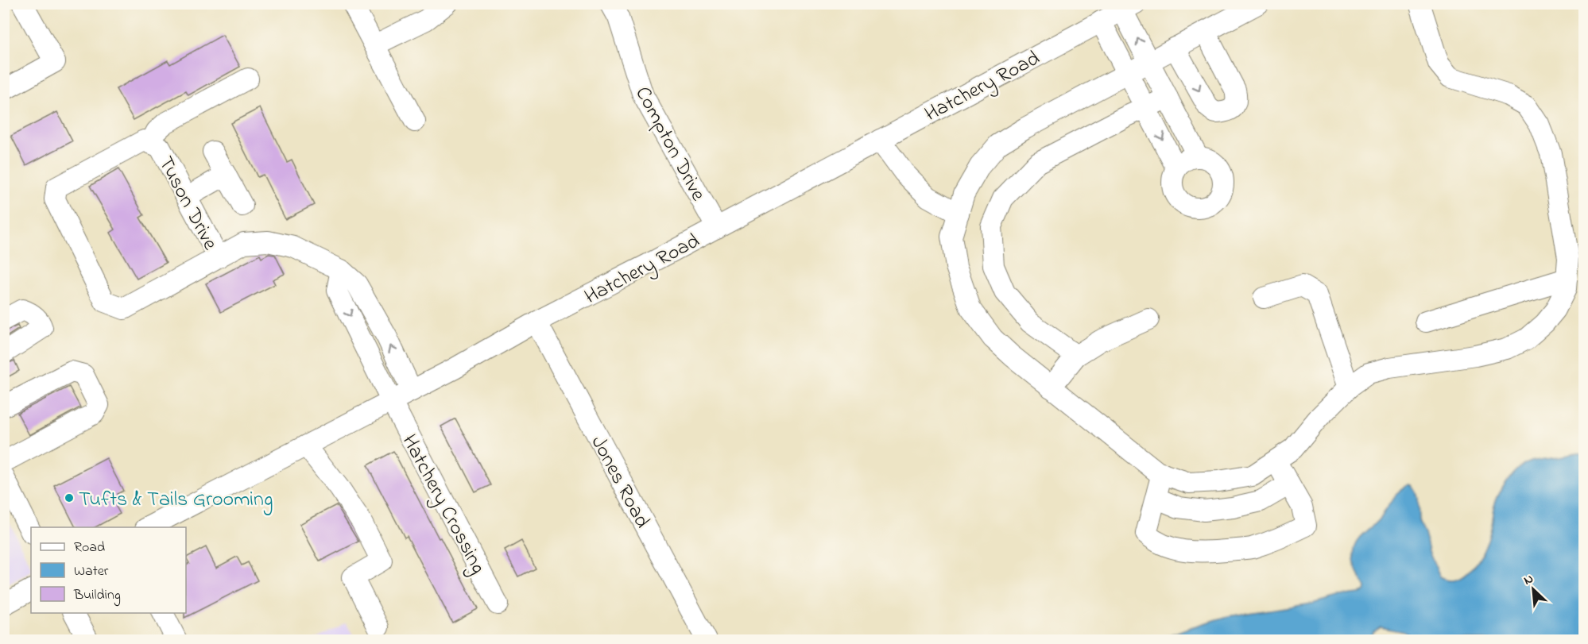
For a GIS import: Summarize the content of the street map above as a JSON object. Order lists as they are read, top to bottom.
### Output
{
  "streets": {
    "street": [
      "Hatchery Road",
      "Compton Drive",
      "Tuson Drive",
      "Jones Road",
      "Hatchery Crossing"
    ]
  },
  "crossings": [
    ["Hatchery Road", "Compton Drive"],
    ["Hatchery Road", "Tuson Drive"],
    ["Hatchery Road", "Jones Road"],
    ["Hatchery Road", "Hatchery Crossing"]
  ],
  "places": ["Tufts & Tails Grooming"],
  "legend": ["Road", "Water", "Building"],
  "north": "top left"
}
